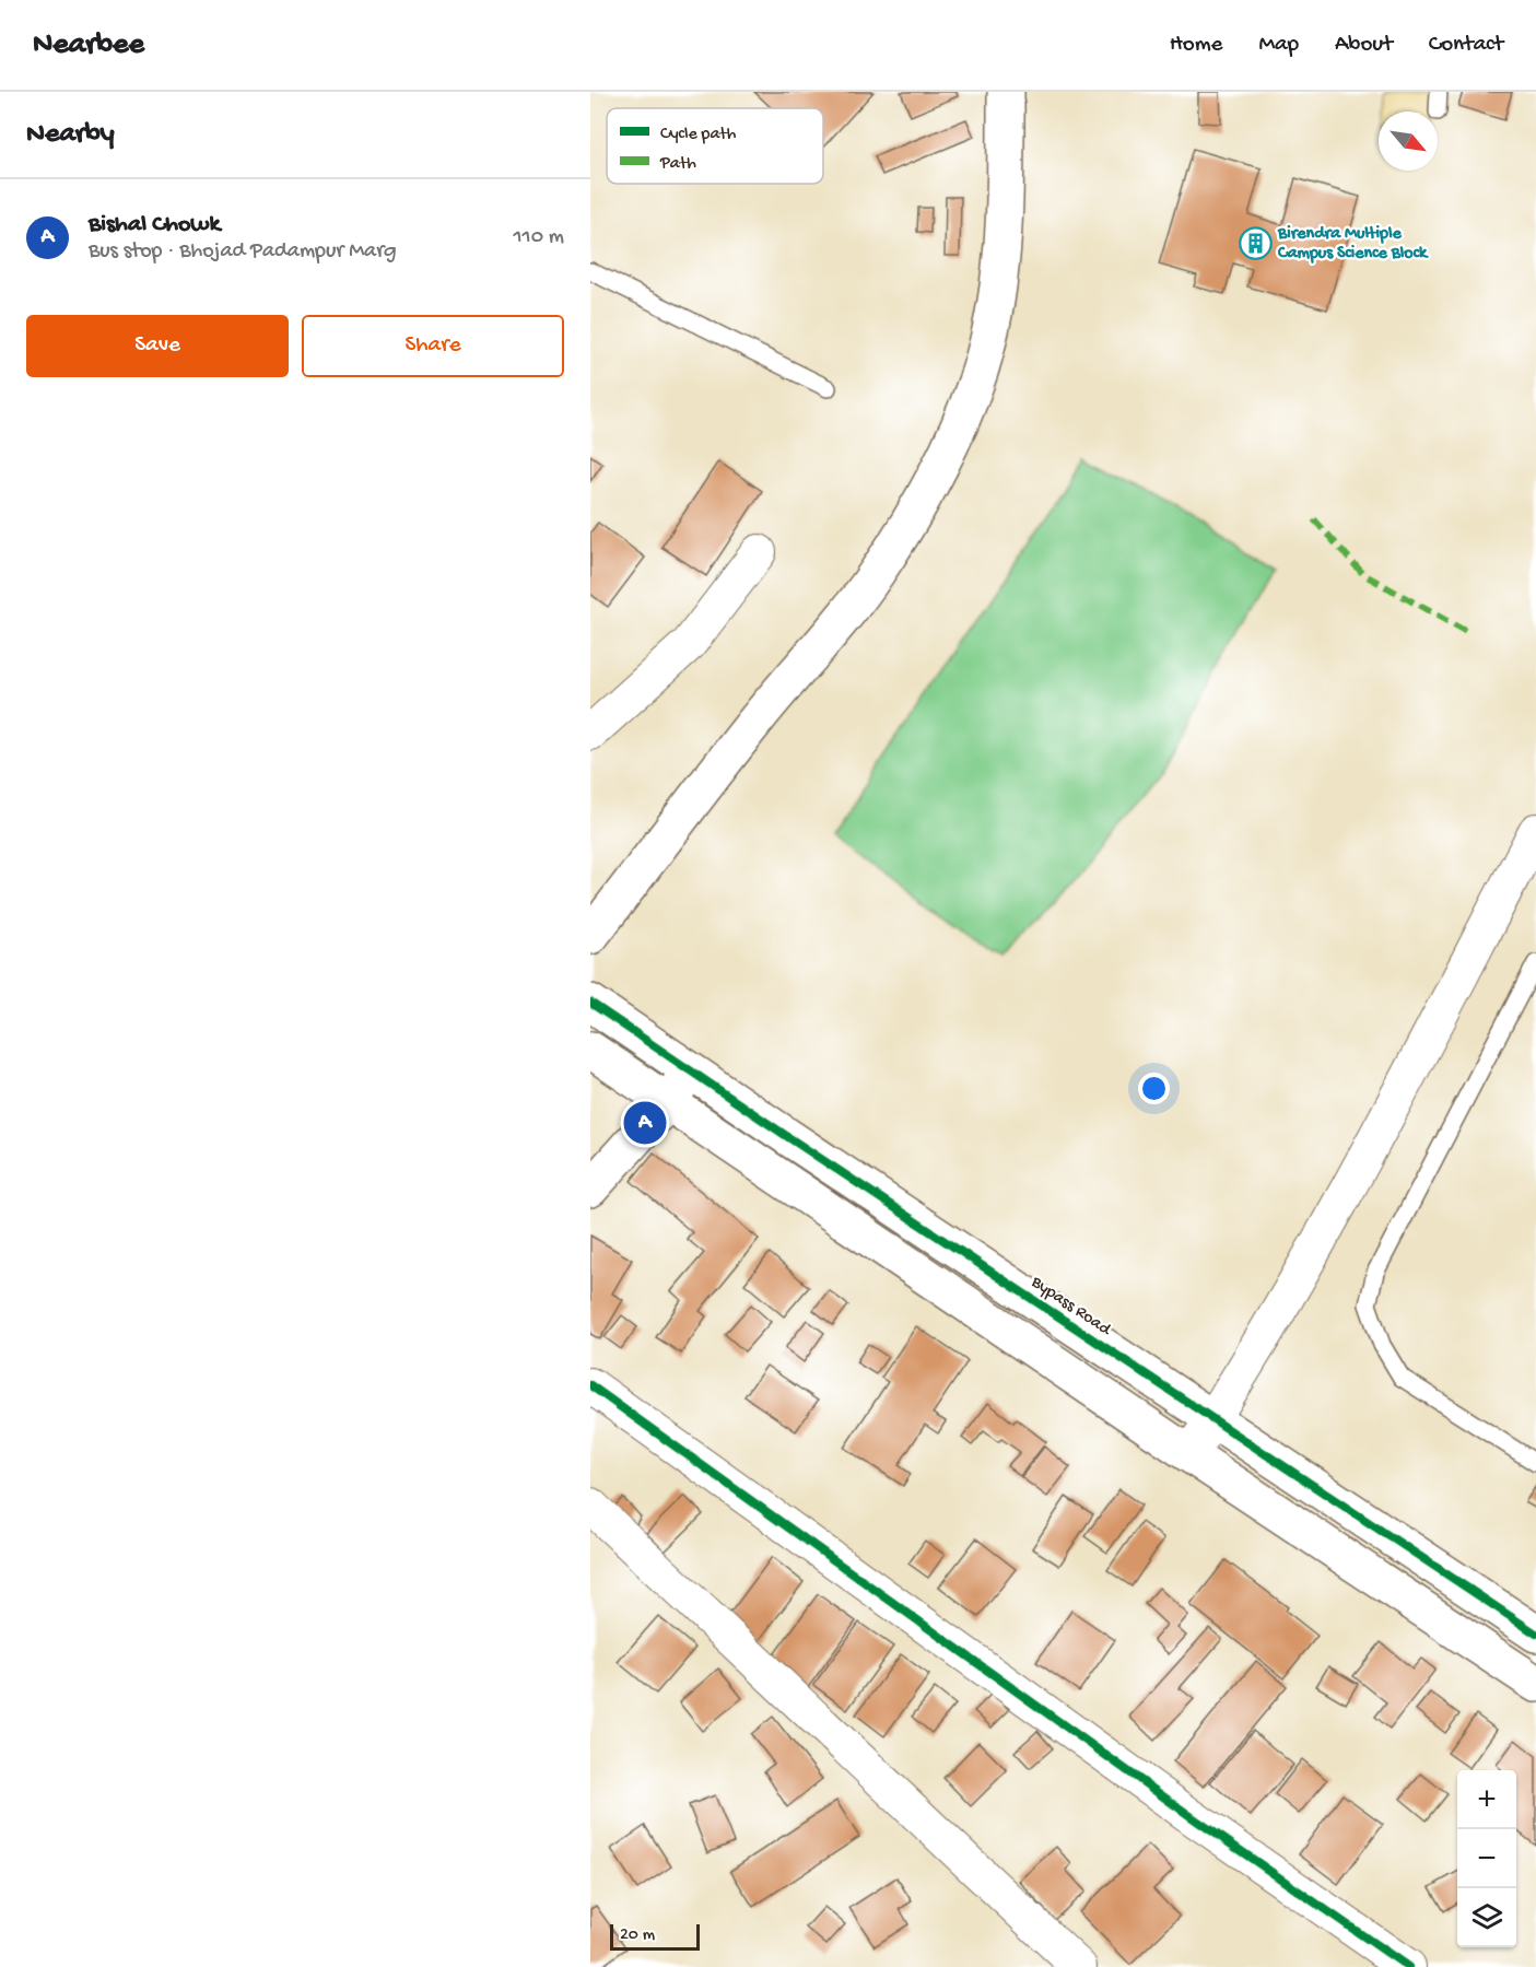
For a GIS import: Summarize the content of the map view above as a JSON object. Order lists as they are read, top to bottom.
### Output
{
  "streets": {
    "main road": ["Bypass Road"]
  },
  "places": {
    "building": ["Birendra Multiple Campus Science Block"]
  },
  "legend": ["Cycle path", "Path"],
  "scale_bar": "20 m",
  "north": "bottom right",
  "page": {
    "header": "Nearbee",
    "nav": [
      "Home",
      "Map",
      "About",
      "Contact"
    ],
    "heading": "Nearby",
    "list": [
      {
        "mark": "A",
        "name": "Bishal Chowk",
        "note": "Bus stop · Bhojad Padampur Marg",
        "value": "110 m"
      }
    ],
    "buttons": ["Save", "Share"],
    "pins": "A",
    "map_buttons": ["+", "−"],
    "scale": "20 m"
  }
}
